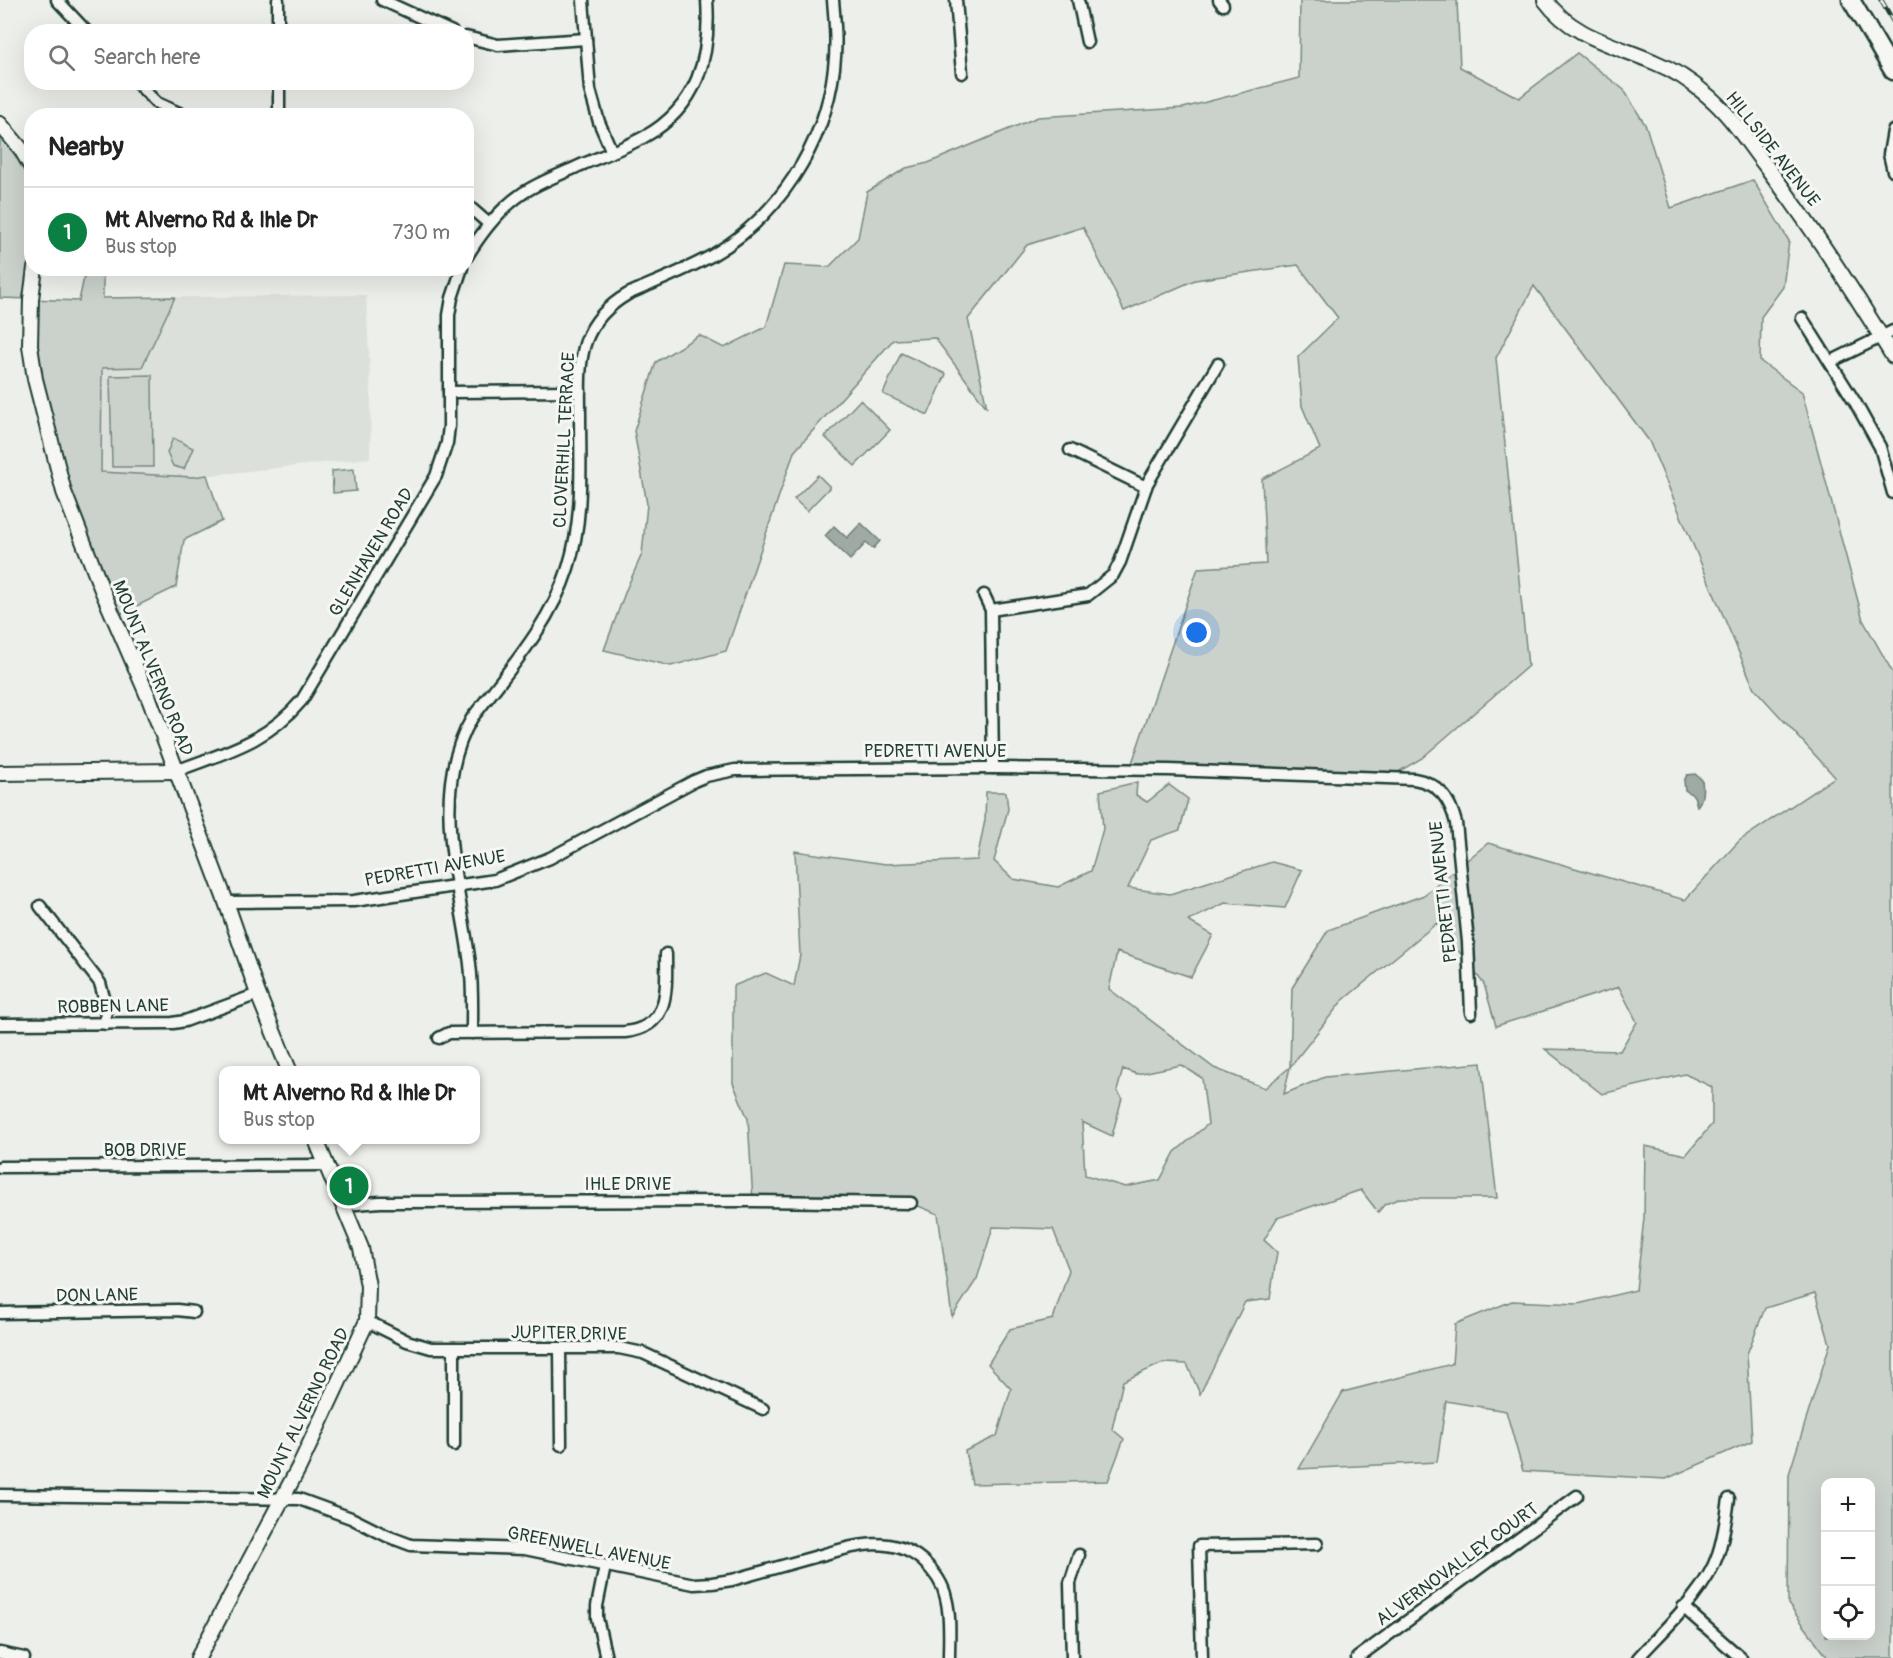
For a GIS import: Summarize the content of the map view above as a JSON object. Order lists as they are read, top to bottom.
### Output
{
  "streets": {
    "street": [
      "HILLSIDE AVENUE",
      "CLOVERHILL TERRACE",
      "GLENHAVEN ROAD",
      "MOUNT ALVERNO ROAD",
      "PEDRETTI AVENUE",
      "ROBBEN LANE",
      "BOB DRIVE",
      "IHLE DRIVE",
      "DON LANE",
      "JUPITER DRIVE",
      "GREENWELL AVENUE",
      "ALVERNOVALLEY COURT"
    ]
  },
  "crossings": [
    ["CLOVERHILL TERRACE", "PEDRETTI AVENUE"],
    ["GLENHAVEN ROAD", "MOUNT ALVERNO ROAD"],
    ["MOUNT ALVERNO ROAD", "PEDRETTI AVENUE"],
    ["MOUNT ALVERNO ROAD", "ROBBEN LANE"],
    ["MOUNT ALVERNO ROAD", "BOB DRIVE"],
    ["MOUNT ALVERNO ROAD", "IHLE DRIVE"],
    ["MOUNT ALVERNO ROAD", "JUPITER DRIVE"],
    ["MOUNT ALVERNO ROAD", "GREENWELL AVENUE"]
  ],
  "page": {
    "search": "Search here",
    "heading": "Nearby",
    "list": [
      {
        "mark": "1",
        "name": "Mt Alverno Rd & Ihle Dr",
        "note": "Bus stop",
        "value": "730 m"
      }
    ],
    "popup": ["Mt Alverno Rd & Ihle Dr", "Bus stop"],
    "pins": "1",
    "map_buttons": ["+", "−"]
  }
}
